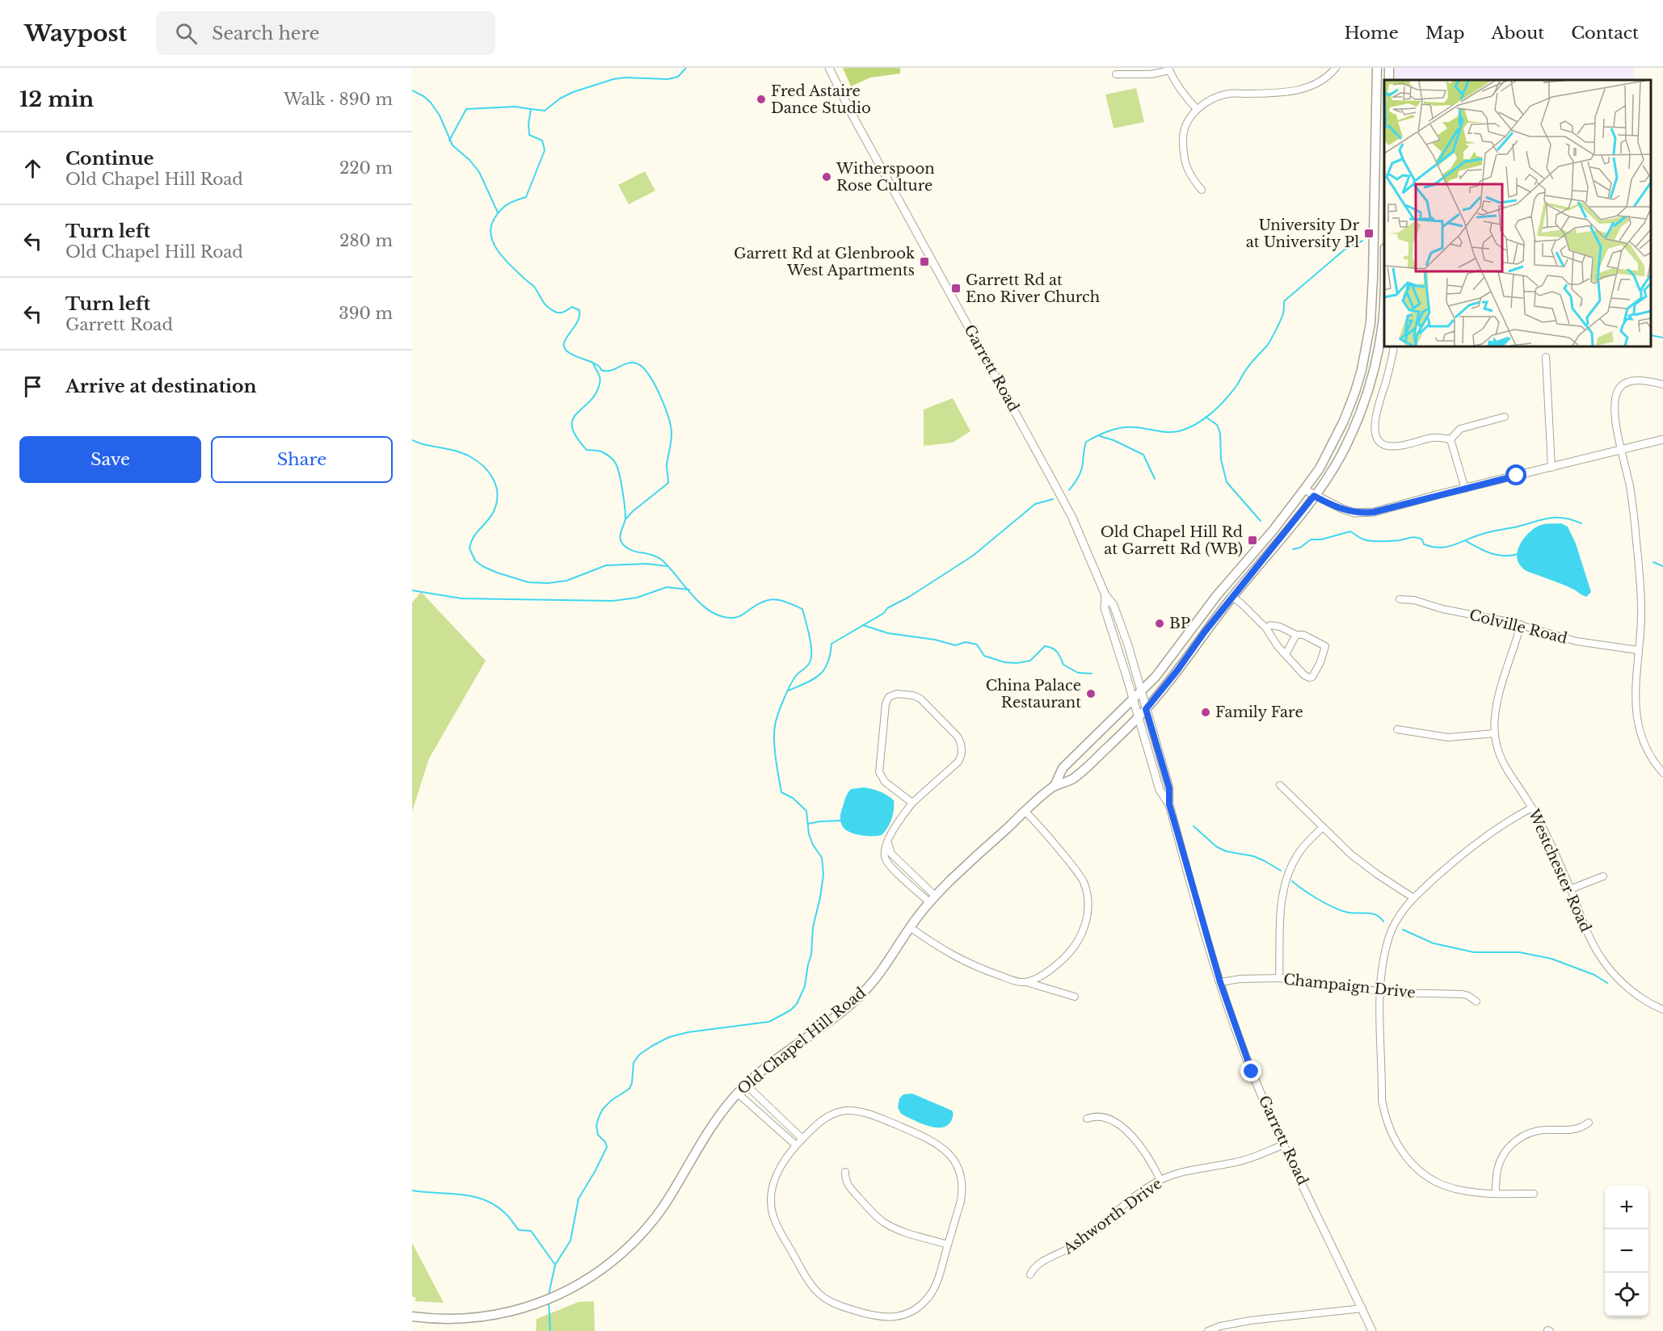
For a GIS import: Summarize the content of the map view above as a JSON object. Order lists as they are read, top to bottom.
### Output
{
  "streets": {
    "main road": ["Old Chapel Hill Road"],
    "street": [
      "Garrett Road",
      "Colville Road",
      "Westchester Road",
      "Champaign Drive",
      "Ashworth Drive"
    ]
  },
  "crossings": [
    ["Garrett Road", "Champaign Drive"],
    ["Garrett Road", "Old Chapel Hill Road"],
    ["Garrett Road", "Ashworth Drive"],
    ["Colville Road", "Westchester Road"]
  ],
  "places": {
    "other": [
      "Fred Astaire Dance Studio",
      "Witherspoon Rose Culture",
      "BP",
      "China Palace Restaurant",
      "Family Fare"
    ],
    "transit": [
      "University Dr at University Pl",
      "Garrett Rd at Glenbrook West Apartments",
      "Garrett Rd at Eno River Church",
      "Old Chapel Hill Rd at Garrett Rd (WB)"
    ]
  },
  "page": {
    "header": "Waypost",
    "search": "Search here",
    "nav": [
      "Home",
      "Map",
      "About",
      "Contact"
    ],
    "heading": ["12 min", "Walk · 890 m"],
    "list": [
      ["Continue", "Old Chapel Hill Road", "220 m"],
      ["Turn left", "Old Chapel Hill Road", "280 m"],
      ["Turn left", "Garrett Road", "390 m"],
      "Arrive at destination"
    ],
    "buttons": ["Save", "Share"],
    "map_buttons": ["+", "−"]
  }
}
